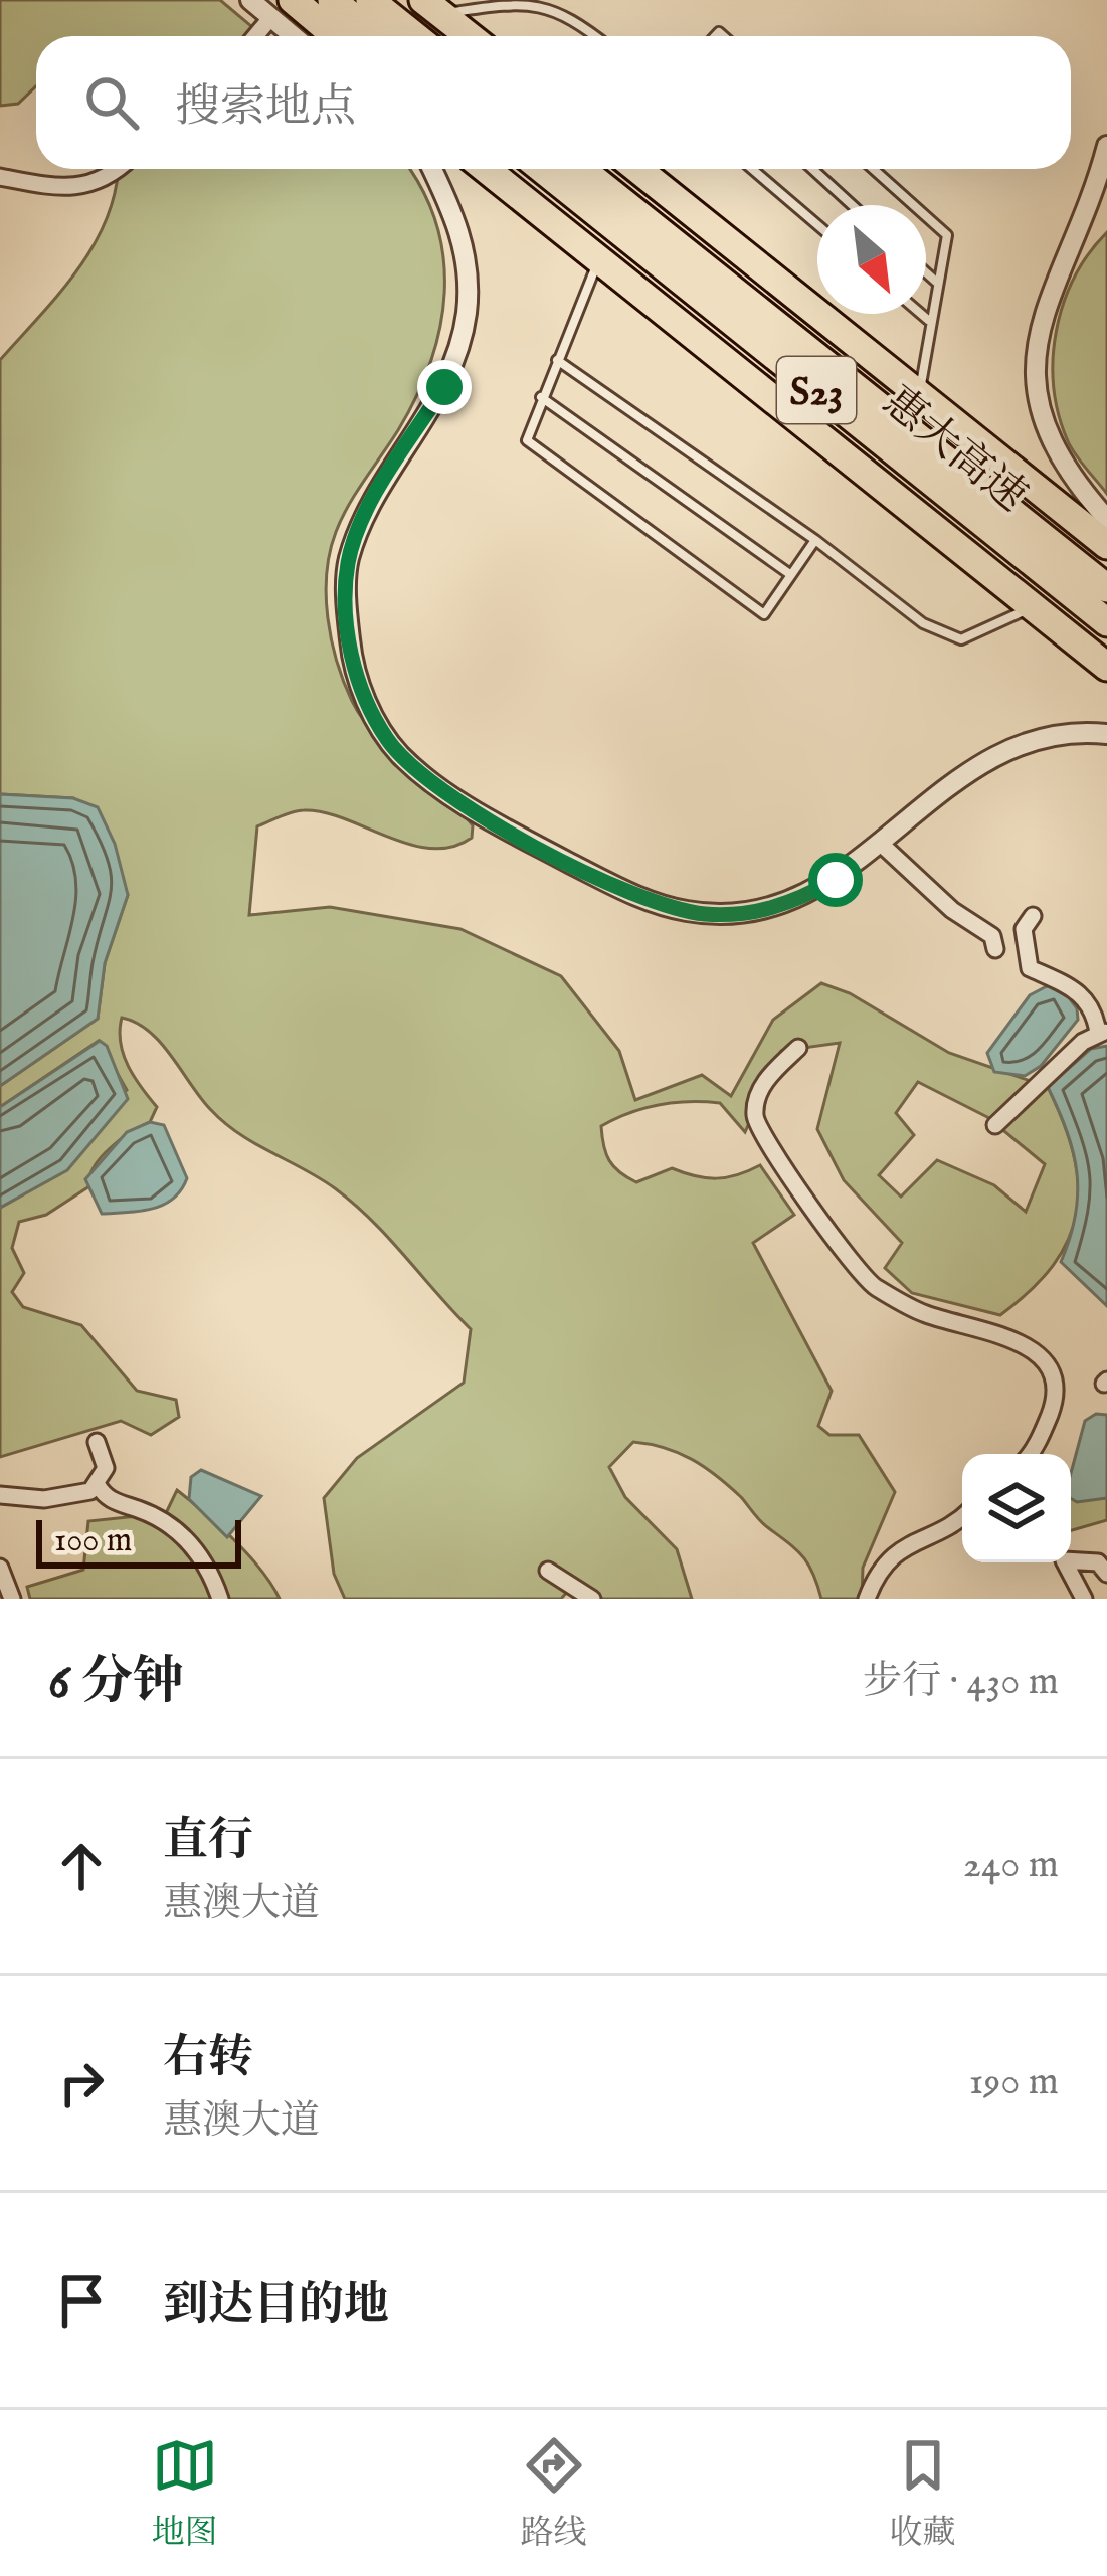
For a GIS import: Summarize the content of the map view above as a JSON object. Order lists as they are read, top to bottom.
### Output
{
  "streets": {
    "highway": ["S23", "惠大高速"]
  },
  "scale_bar": "100 m",
  "north": "bottom right",
  "page": {
    "search": "搜索地点",
    "scale": "100 m",
    "heading": ["6 分钟", "步行 · 430 m"],
    "list": [
      ["直行", "惠澳大道", "240 m"],
      ["右转", "惠澳大道", "190 m"],
      "到达目的地"
    ],
    "nav": ["地图", "路线", "收藏"]
  }
}
